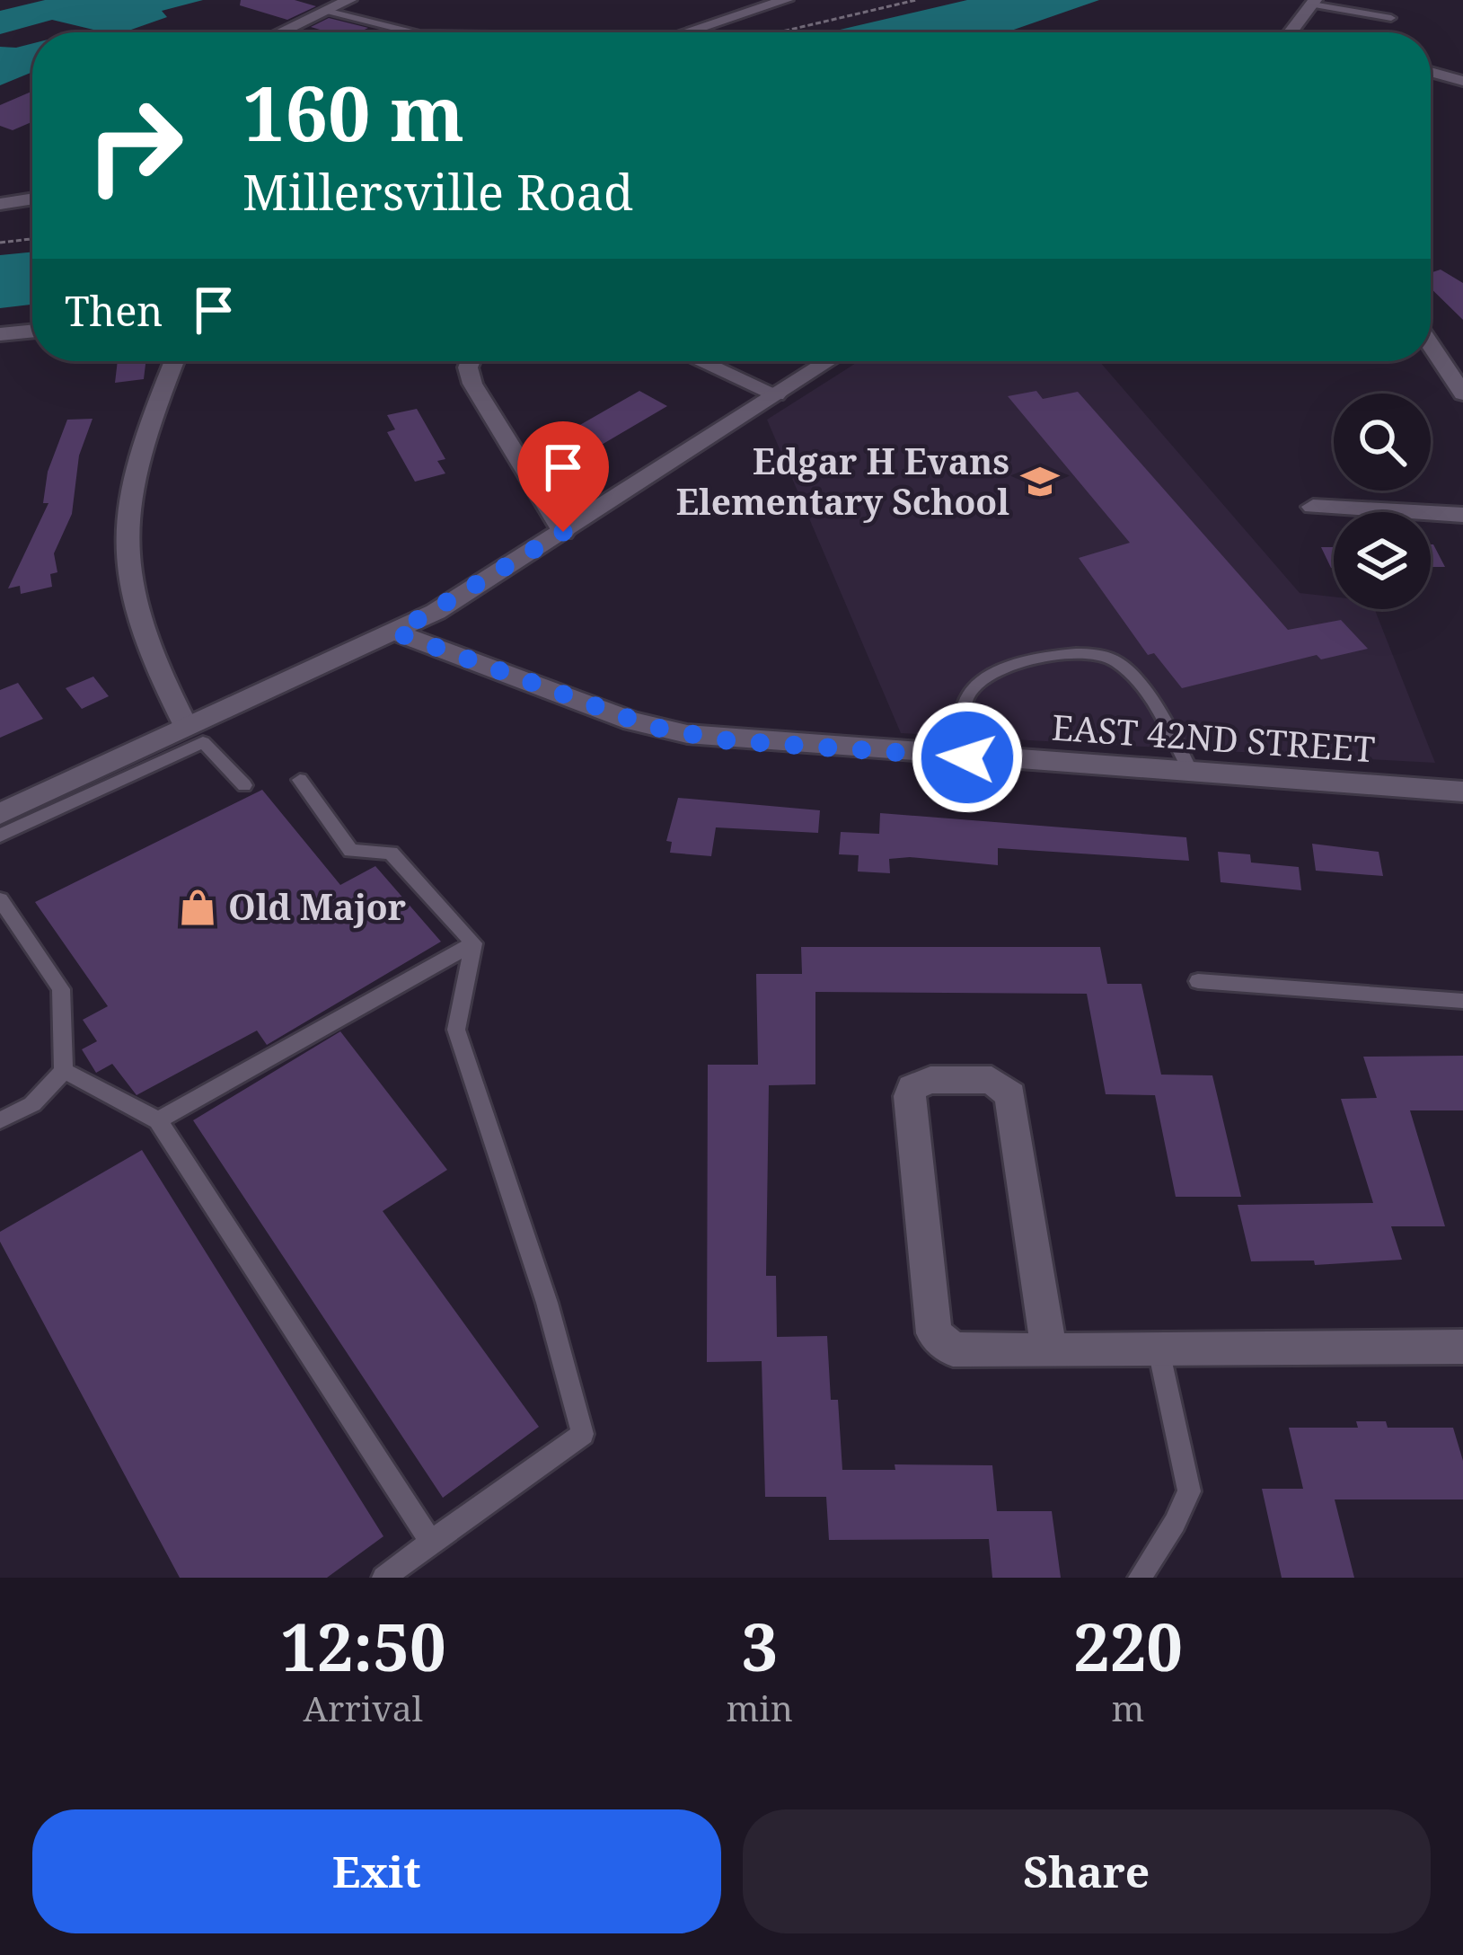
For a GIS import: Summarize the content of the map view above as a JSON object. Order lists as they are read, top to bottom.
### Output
{
  "streets": {
    "street": ["EAST 42ND STREET"]
  },
  "places": {
    "school or university": ["Edgar H Evans Elementary School"],
    "shop": ["Old Major"]
  },
  "page": {
    "turn": ["160 m", "Millersville Road"],
    "then": "Then",
    "eta": [
      "12:50",
      "Arrival",
      "3",
      "min",
      "220",
      "m"
    ],
    "buttons": ["Exit", "Share"]
  }
}
